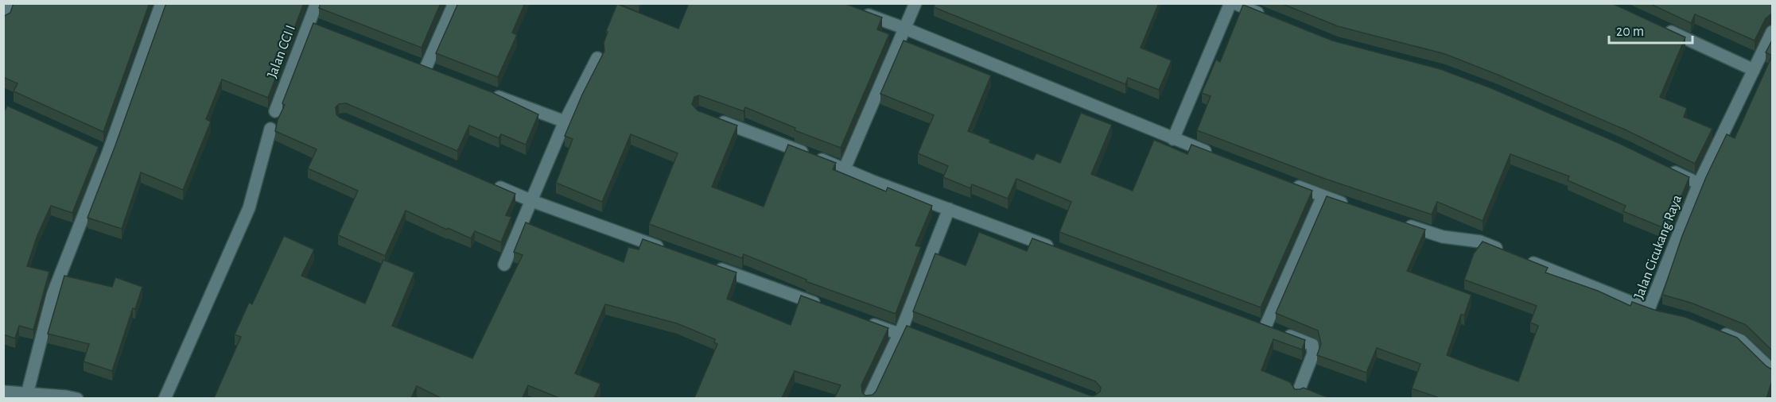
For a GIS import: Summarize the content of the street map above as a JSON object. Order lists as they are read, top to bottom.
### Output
{
  "streets": {
    "street": ["Jalan CCI I", "Jalan Cicukang Raya"]
  },
  "scale_bar": "20 m"
}
